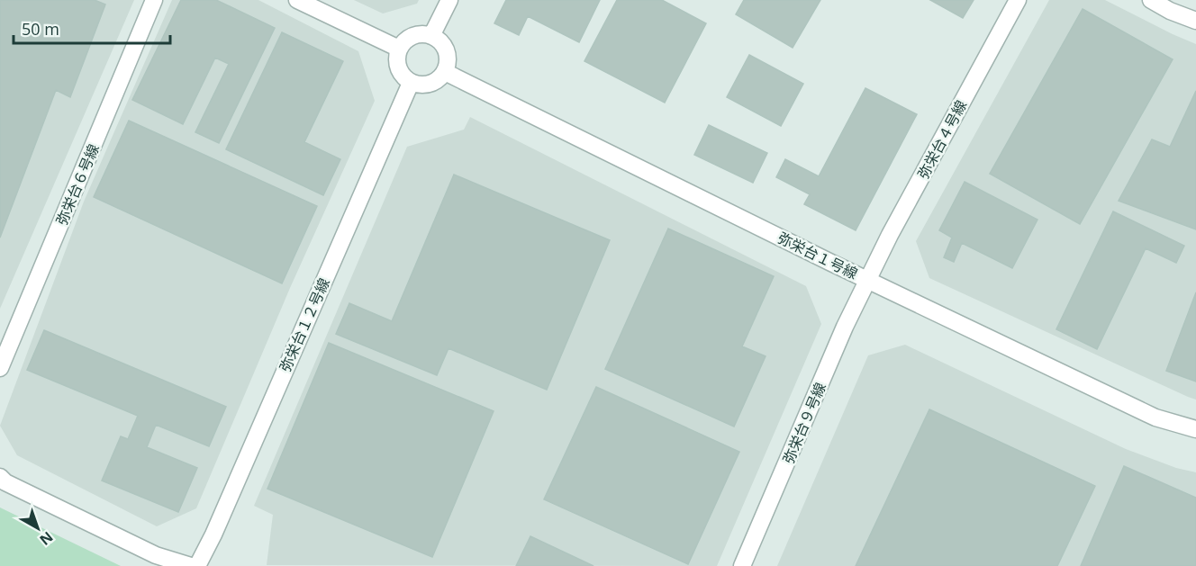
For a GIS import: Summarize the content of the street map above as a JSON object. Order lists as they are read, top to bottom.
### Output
{
  "streets": {
    "street": [
      "弥栄台４号線",
      "弥栄台６号線",
      "弥栄台１号線",
      "弥栄台１２号線",
      "弥栄台９号線"
    ]
  },
  "crossings": [
    ["弥栄台４号線", "弥栄台１号線"],
    ["弥栄台４号線", "弥栄台９号線"],
    ["弥栄台１号線", "弥栄台１２号線"],
    ["弥栄台１号線", "弥栄台９号線"]
  ],
  "scale_bar": "50 m",
  "north": "bottom right"
}
